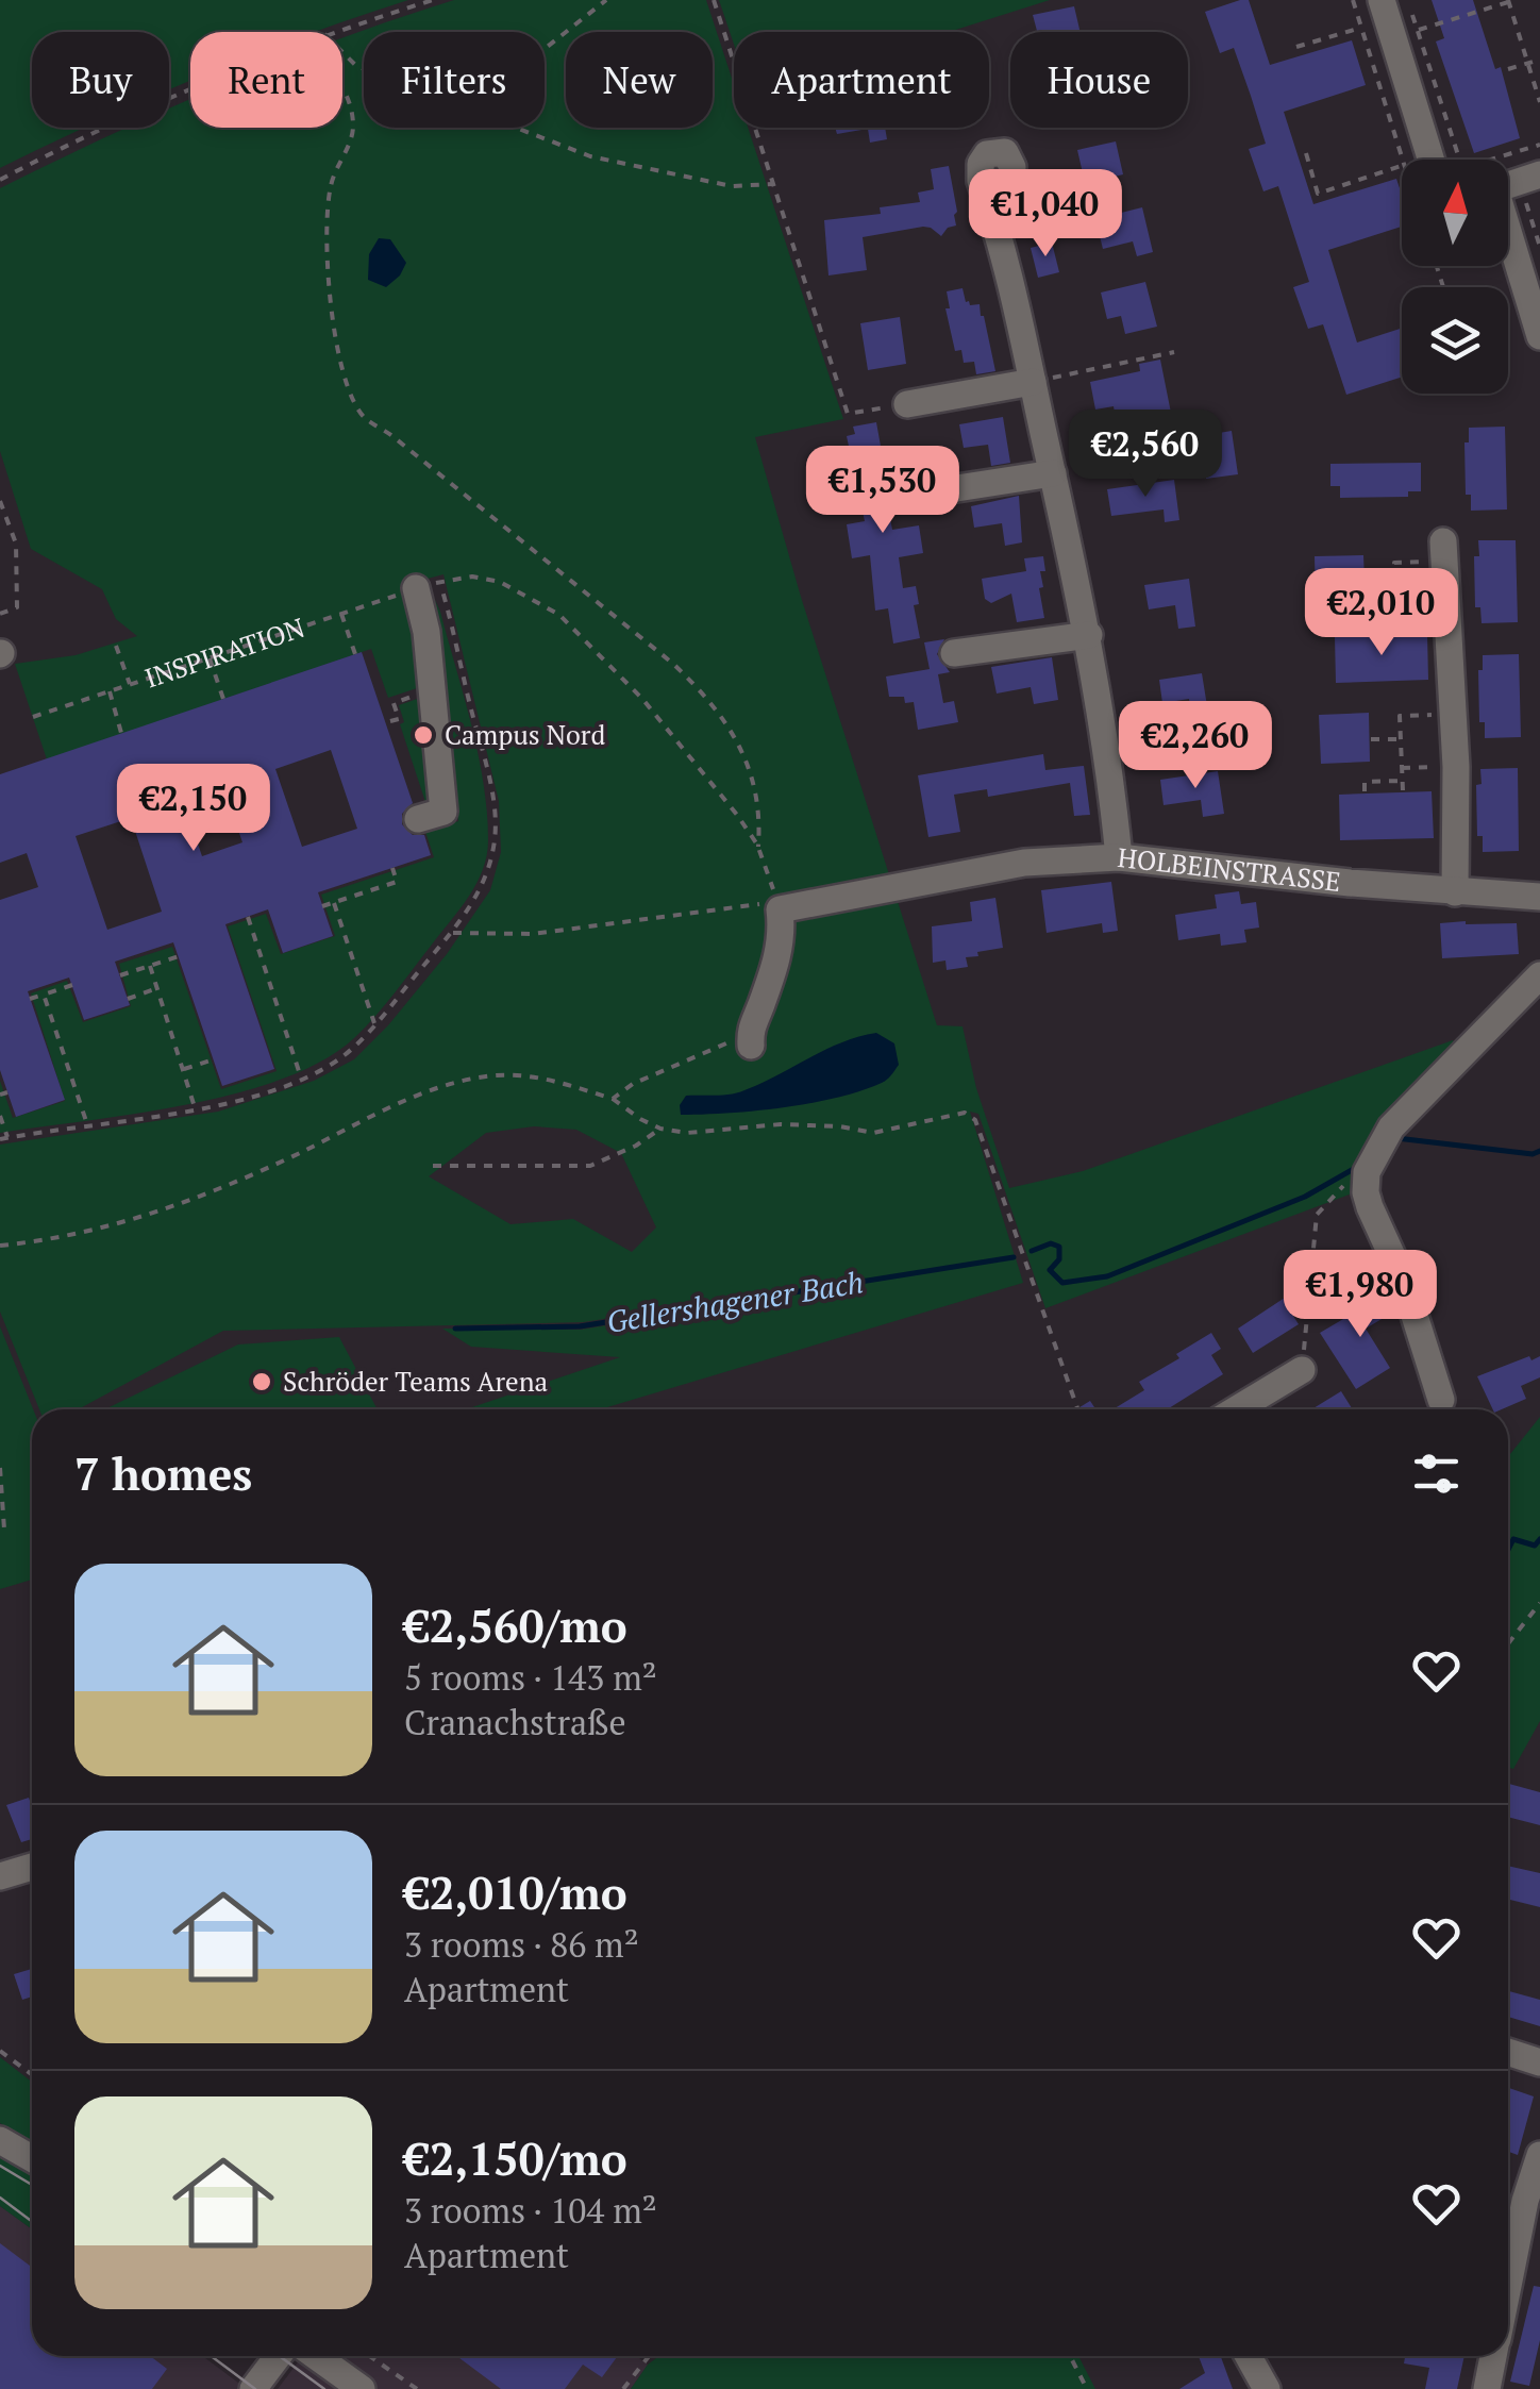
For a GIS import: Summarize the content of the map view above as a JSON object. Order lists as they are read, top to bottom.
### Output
{
  "streets": {
    "street": ["HOLBEINSTRASSE"],
    "path": ["INSPIRATION"]
  },
  "water": ["Gellershagener Bach"],
  "places": ["Campus Nord", "Schröder Teams Arena"],
  "north": "top",
  "page": {
    "chip": [
      "Buy",
      "Rent",
      "Filters",
      "New",
      "Apartment",
      "House"
    ],
    "price": [
      "€1,040",
      "€2,560",
      "€1,530",
      "€2,010",
      "€2,260",
      "€2,150",
      "€1,980"
    ],
    "heading": "7 homes",
    "list": [
      {
        "name": "€2,560/mo",
        "note": "5 rooms · 143 m² · Cranachstraße"
      },
      {
        "name": "€2,010/mo",
        "note": "3 rooms · 86 m² · Apartment"
      },
      {
        "name": "€2,150/mo",
        "note": "3 rooms · 104 m² · Apartment"
      }
    ]
  }
}
